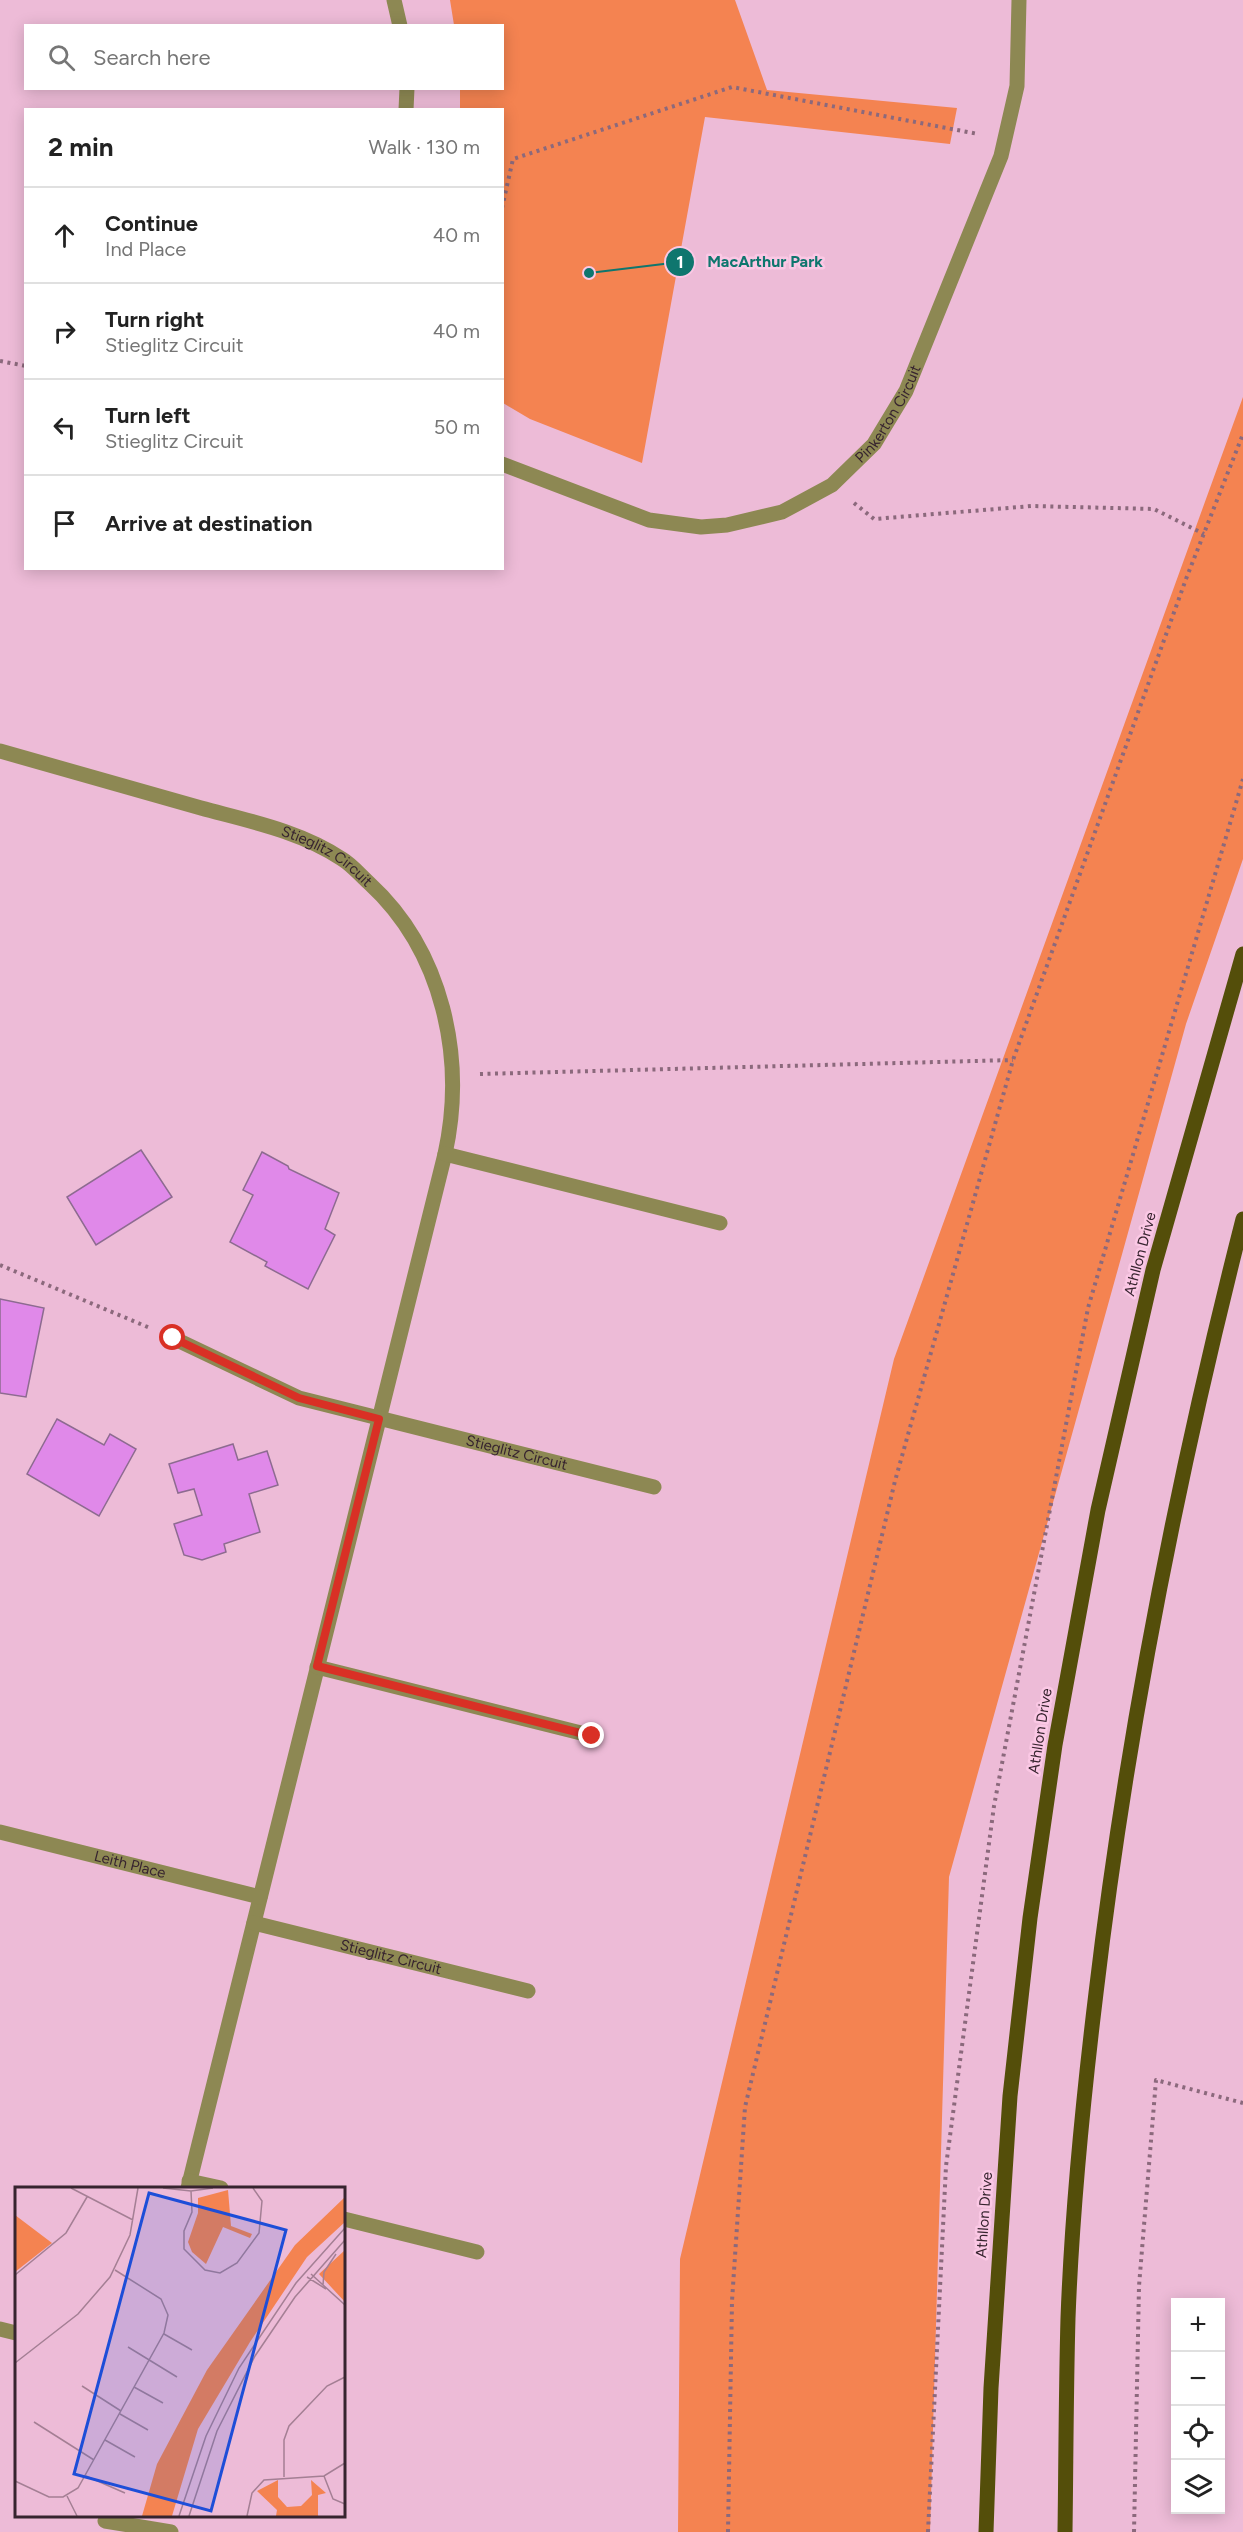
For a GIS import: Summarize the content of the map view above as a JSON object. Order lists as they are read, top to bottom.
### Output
{
  "streets": {
    "main road": ["Athllon Drive"],
    "street": ["Pinkerton Circuit", "Stieglitz Circuit", "Leith Place"]
  },
  "crossings": [
    ["Stieglitz Circuit", "Leith Place"]
  ],
  "places": ["MacArthur Park"],
  "page": {
    "search": "Search here",
    "heading": ["2 min", "Walk · 130 m"],
    "list": [
      ["Continue", "Ind Place", "40 m"],
      ["Turn right", "Stieglitz Circuit", "40 m"],
      ["Turn left", "Stieglitz Circuit", "50 m"],
      "Arrive at destination"
    ],
    "map_buttons": ["+", "−"]
  }
}
